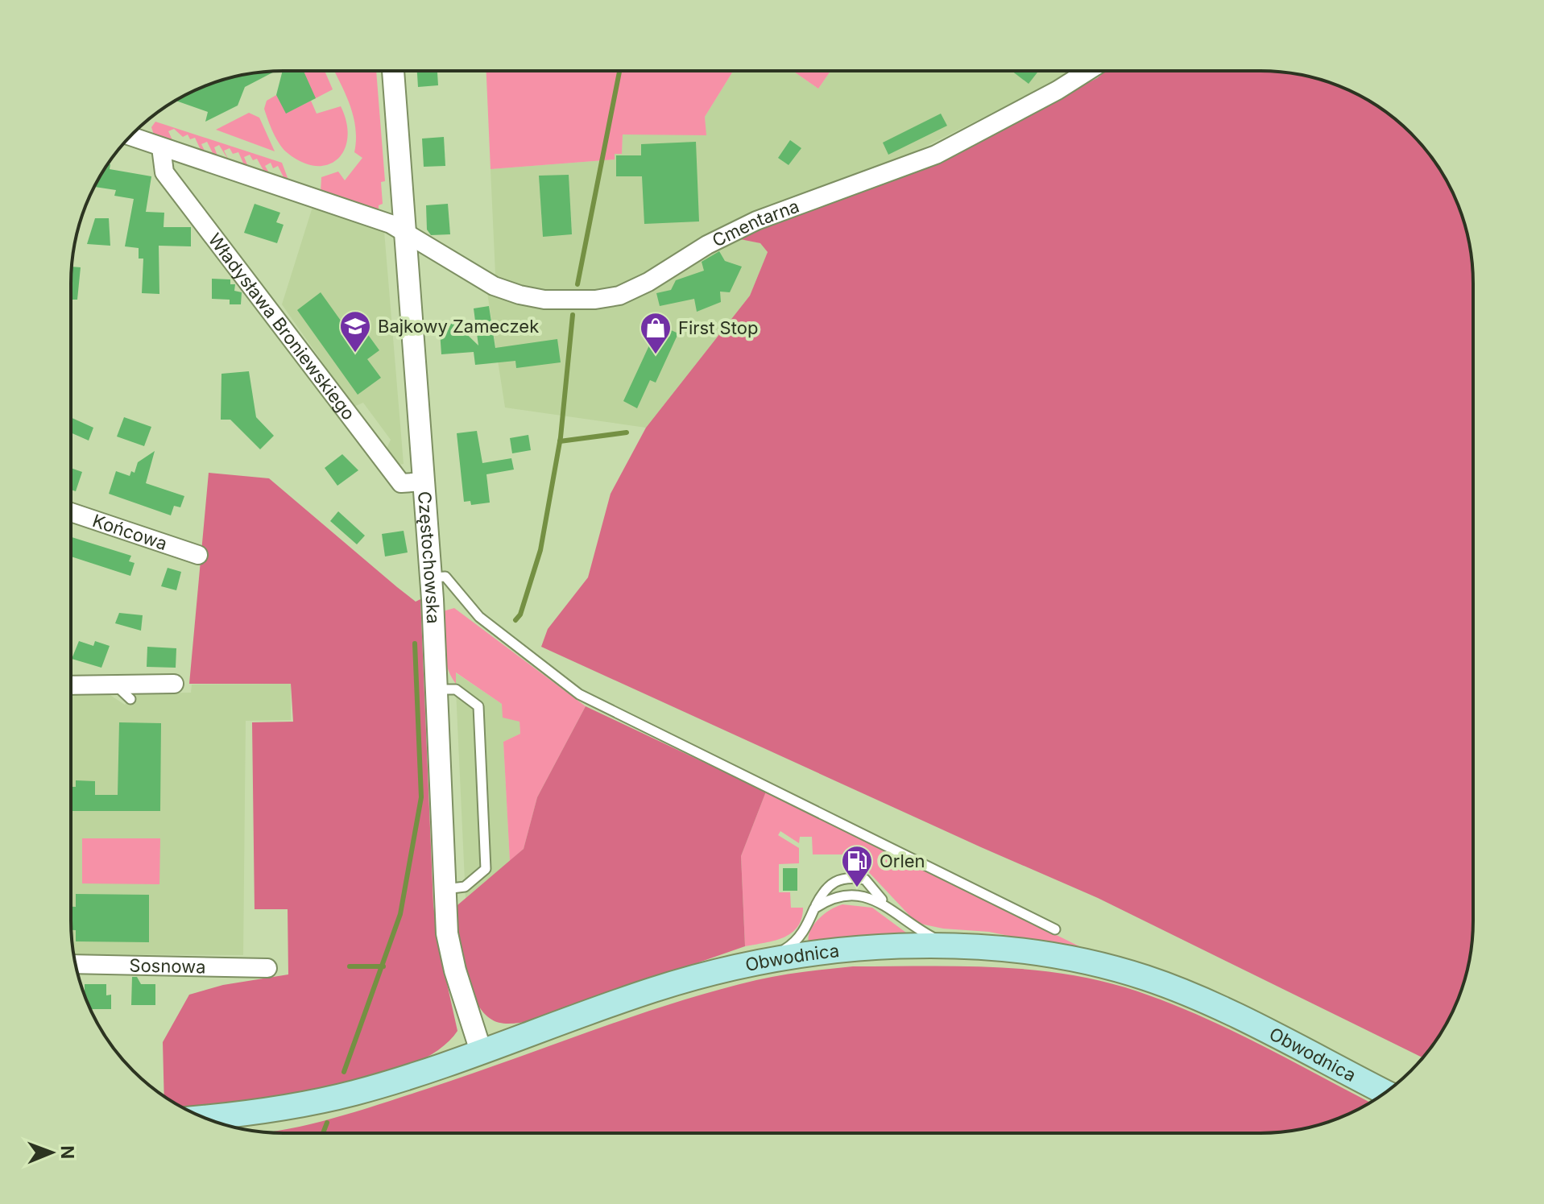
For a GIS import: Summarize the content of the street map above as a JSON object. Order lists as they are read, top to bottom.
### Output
{
  "streets": {
    "main road": ["Obwodnica"],
    "street": [
      "Cmentarna",
      "Władysława Broniewskiego",
      "Końcowa",
      "Częstochowska",
      "Sosnowa"
    ]
  },
  "crossings": [
    ["Cmentarna", "Częstochowska"],
    ["Władysława Broniewskiego", "Częstochowska"],
    ["Częstochowska", "Obwodnica"]
  ],
  "places": {
    "school or university": ["Bajkowy Zameczek"],
    "shop": ["First Stop"],
    "fuel station": ["Orlen"]
  },
  "north": "right"
}
